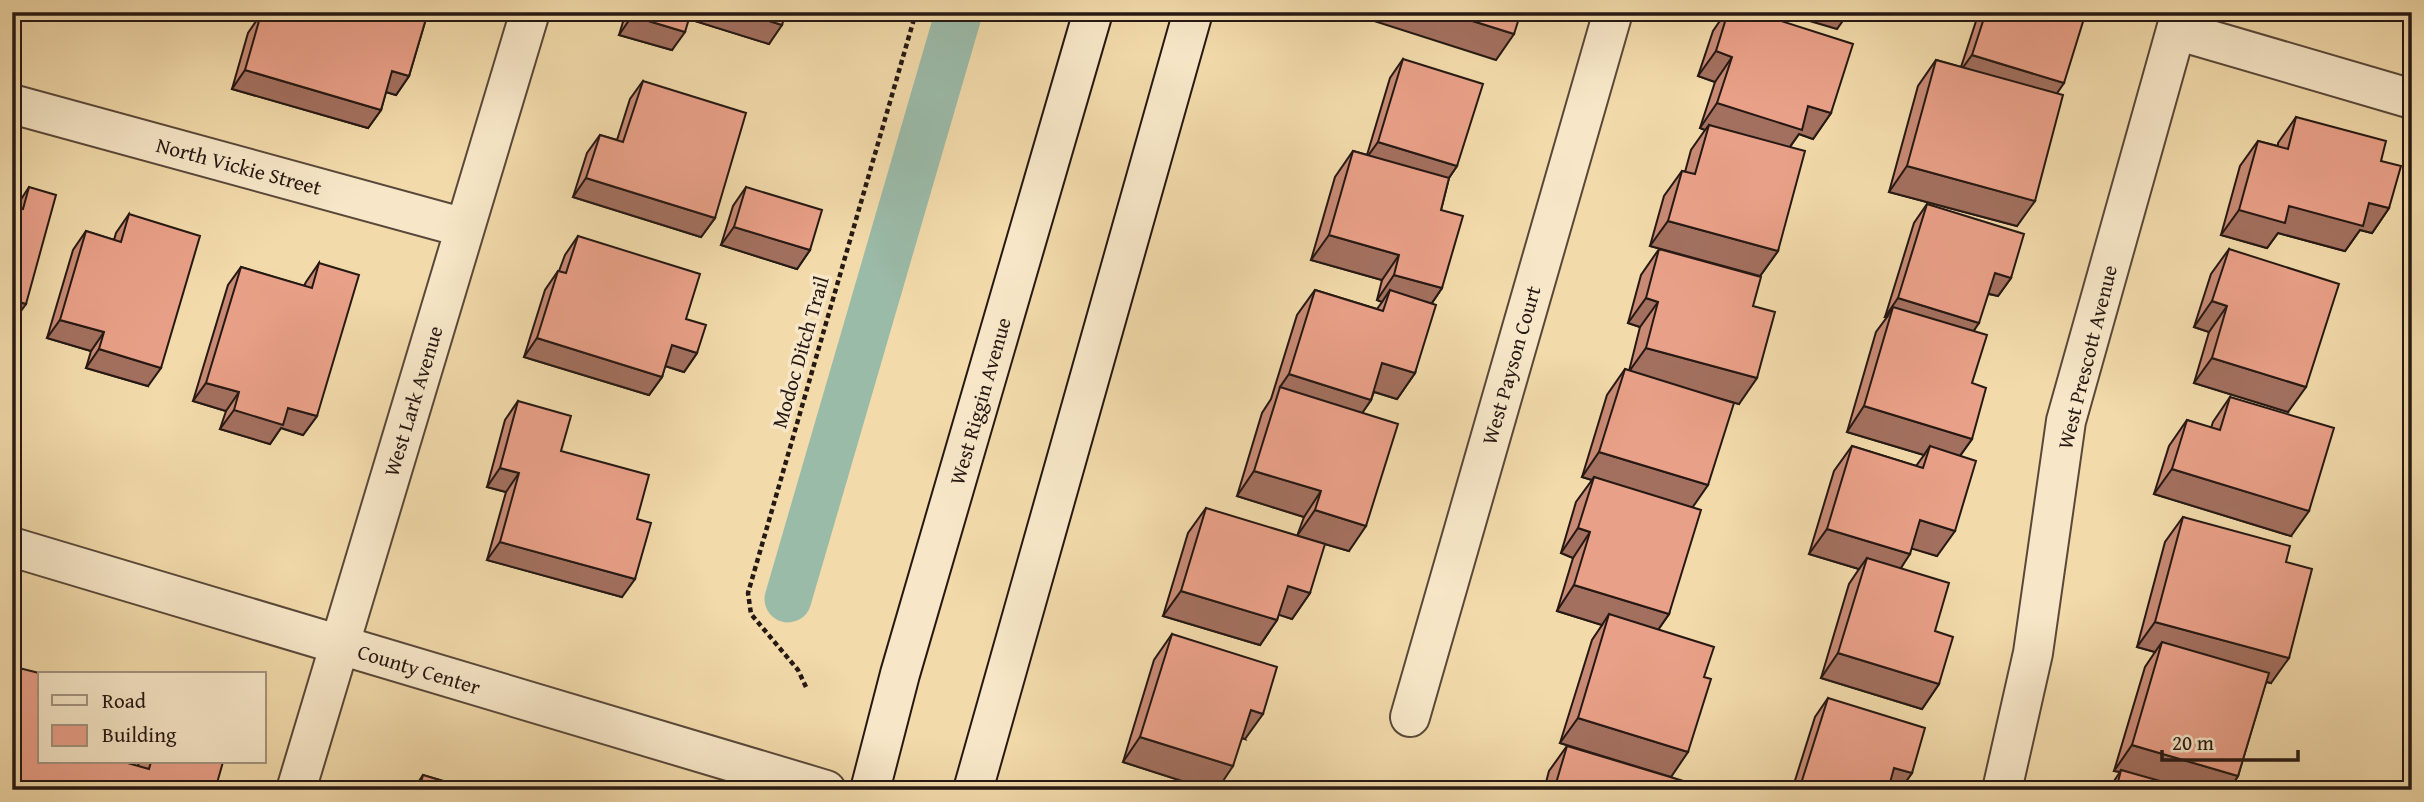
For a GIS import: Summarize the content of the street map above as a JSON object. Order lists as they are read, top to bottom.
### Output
{
  "streets": {
    "street": [
      "North Vickie Street",
      "West Prescott Avenue",
      "West Payson Court",
      "West Lark Avenue",
      "West Riggin Avenue",
      "County Center"
    ],
    "path": ["Modoc Ditch Trail"]
  },
  "crossings": [
    ["North Vickie Street", "West Lark Avenue"],
    ["West Lark Avenue", "County Center"]
  ],
  "legend": ["Road", "Building"],
  "scale_bar": "20 m"
}
